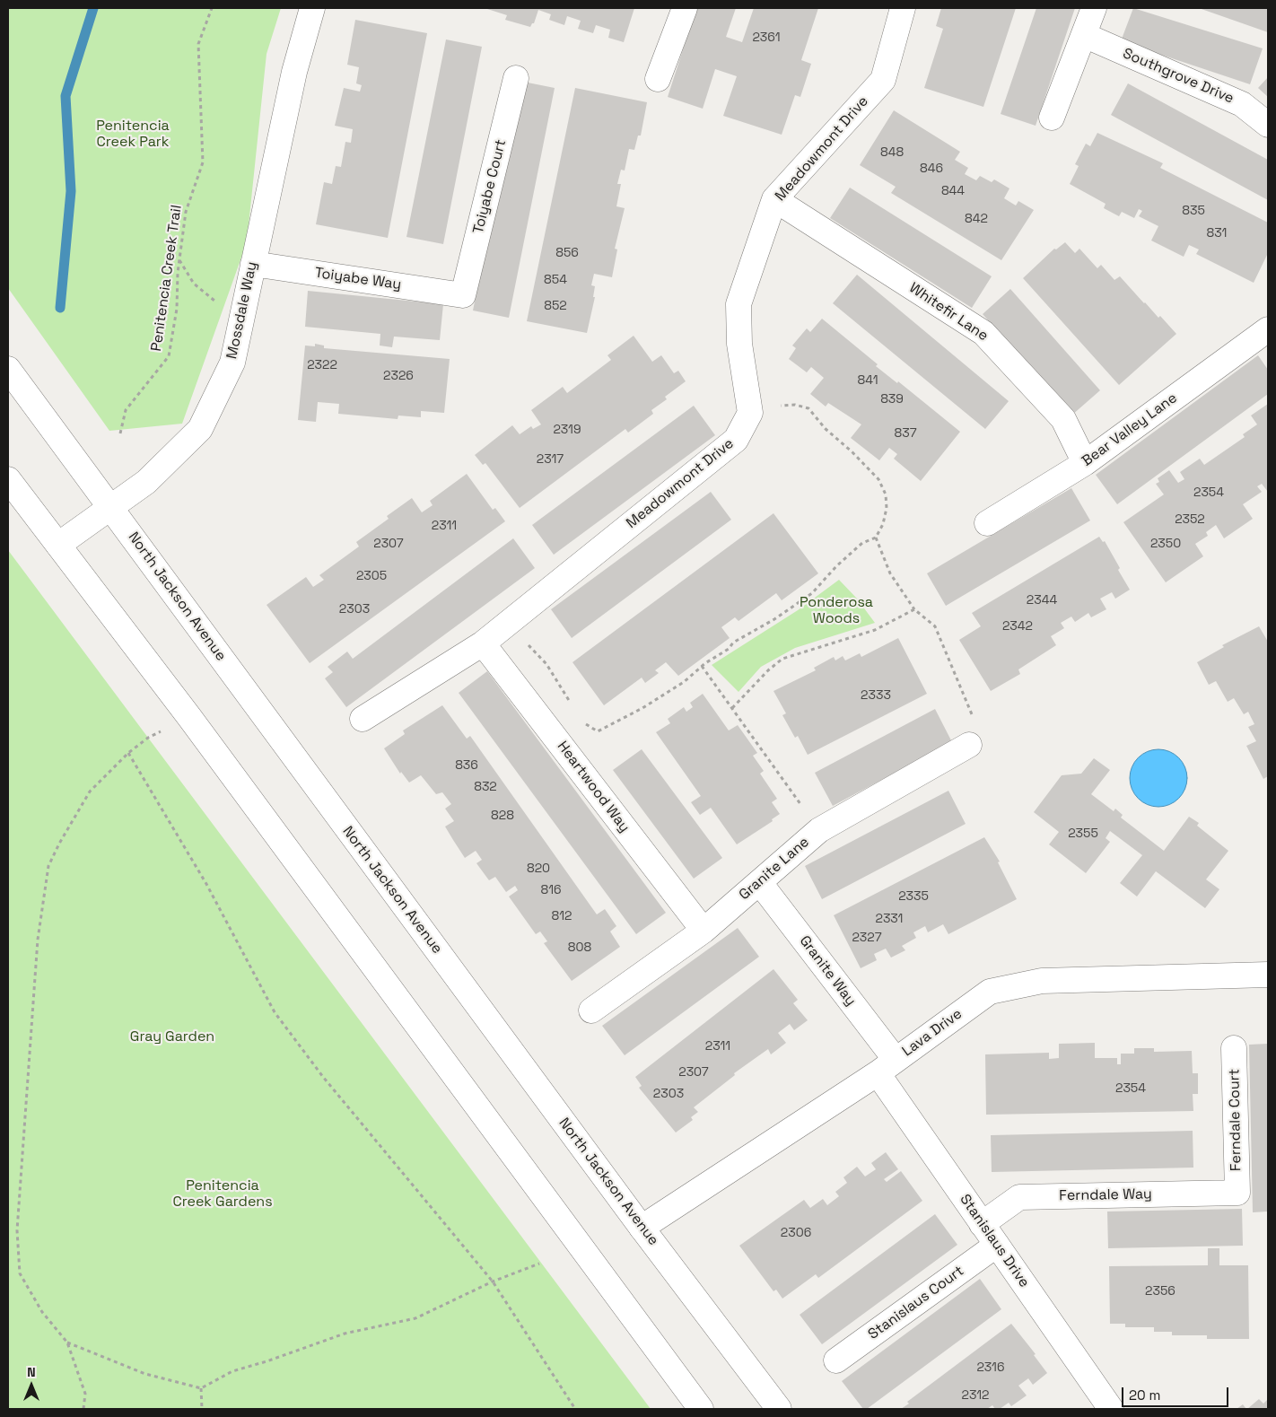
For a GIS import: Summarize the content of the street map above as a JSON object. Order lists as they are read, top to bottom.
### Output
{
  "streets": {
    "street": [
      "Southgrove Drive",
      "Meadowmont Drive",
      "Toiyabe Court",
      "Toiyabe Way",
      "Mossdale Way",
      "Whitefir Lane",
      "Bear Valley Lane",
      "North Jackson Avenue",
      "Heartwood Way",
      "Granite Lane",
      "Granite Way",
      "Lava Drive",
      "Ferndale Court",
      "Ferndale Way",
      "Stanislaus Drive",
      "Stanislaus Court"
    ],
    "path": ["Penitencia Creek Trail"]
  },
  "crossings": [
    ["Meadowmont Drive", "Whitefir Lane"],
    ["Meadowmont Drive", "Heartwood Way"],
    ["Toiyabe Court", "Toiyabe Way"],
    ["Toiyabe Way", "Mossdale Way"],
    ["Mossdale Way", "North Jackson Avenue"],
    ["Whitefir Lane", "Bear Valley Lane"],
    ["North Jackson Avenue", "Lava Drive"],
    ["Heartwood Way", "Granite Lane"],
    ["Granite Lane", "Granite Way"],
    ["Granite Way", "Lava Drive"],
    ["Granite Way", "Stanislaus Drive"],
    ["Lava Drive", "Stanislaus Drive"],
    ["Ferndale Court", "Ferndale Way"],
    ["Ferndale Way", "Stanislaus Drive"],
    ["Stanislaus Drive", "Stanislaus Court"]
  ],
  "parks": [
    "Penitencia Creek Park",
    "Ponderosa Woods",
    "Gray Garden",
    "Penitencia Creek Gardens"
  ],
  "house_numbers": [
    "2361",
    "848",
    "846",
    "844",
    "835",
    "842",
    "831",
    "856",
    "854",
    "852",
    "2322",
    "2326",
    "841",
    "839",
    "2319",
    "837",
    "2317",
    "2354",
    "2352",
    "2311",
    "2307",
    "2350",
    "2305",
    "2344",
    "2303",
    "2342",
    "2333",
    "836",
    "832",
    "828",
    "2355",
    "820",
    "816",
    "2335",
    "812",
    "2331",
    "2327",
    "808",
    "2311",
    "2307",
    "2354",
    "2303",
    "2306",
    "2356",
    "2316",
    "2312"
  ],
  "scale_bar": "20 m",
  "north": "top"
}
